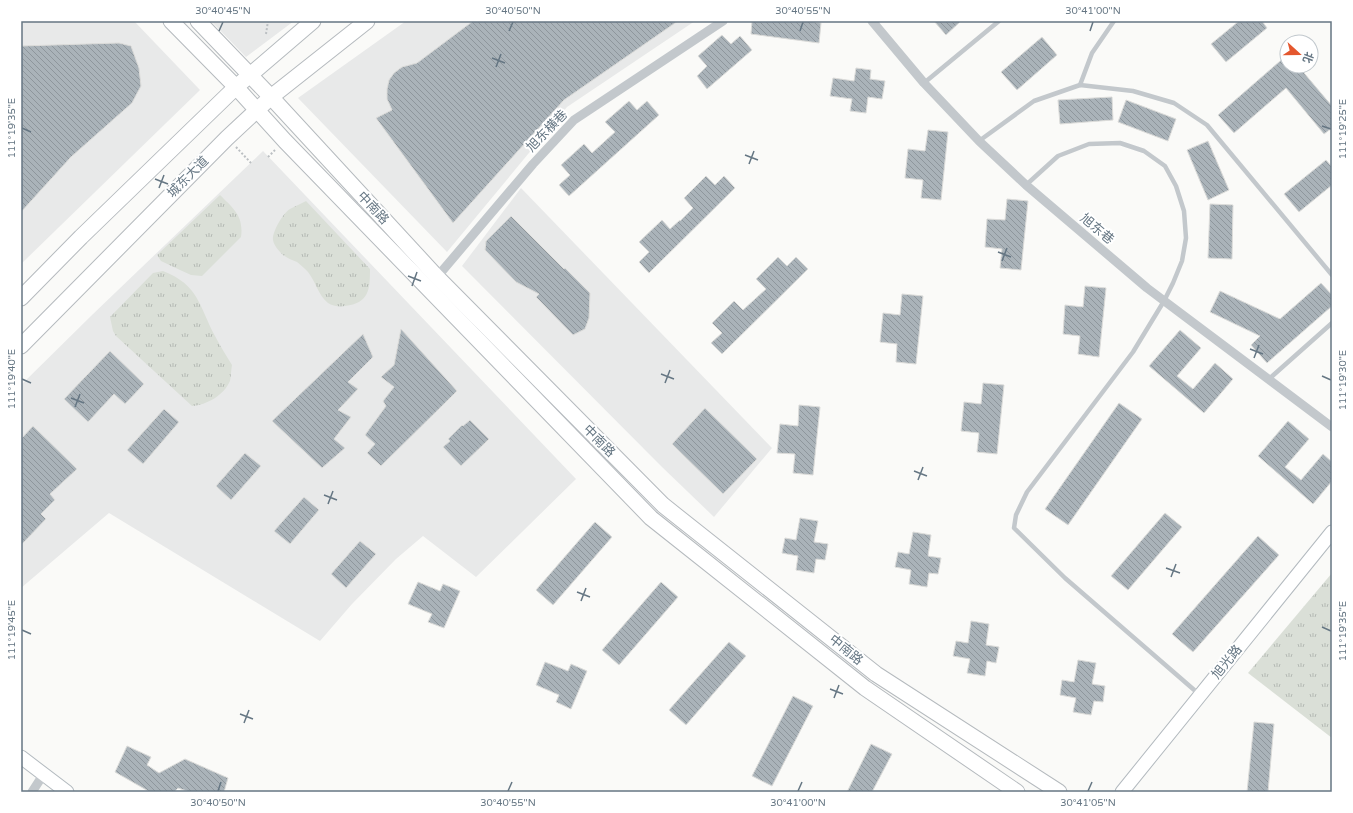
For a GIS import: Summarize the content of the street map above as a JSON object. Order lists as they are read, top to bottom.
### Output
{
  "streets": {
    "main road": ["城东大道", "中南路"],
    "street": ["旭东横巷", "旭东巷", "旭光路"]
  },
  "crossings": [
    ["旭东横巷", "中南路"],
    ["城东大道", "中南路"]
  ],
  "north": "right",
  "coordinates": [
    "30°40'45\"N",
    "30°40'50\"N",
    "30°40'55\"N",
    "30°41'00\"N",
    "111°19'35\"E",
    "111°19'25\"E",
    "111°19'40\"E",
    "111°19'30\"E",
    "111°19'45\"E",
    "30°41'05\"N"
  ]
}
